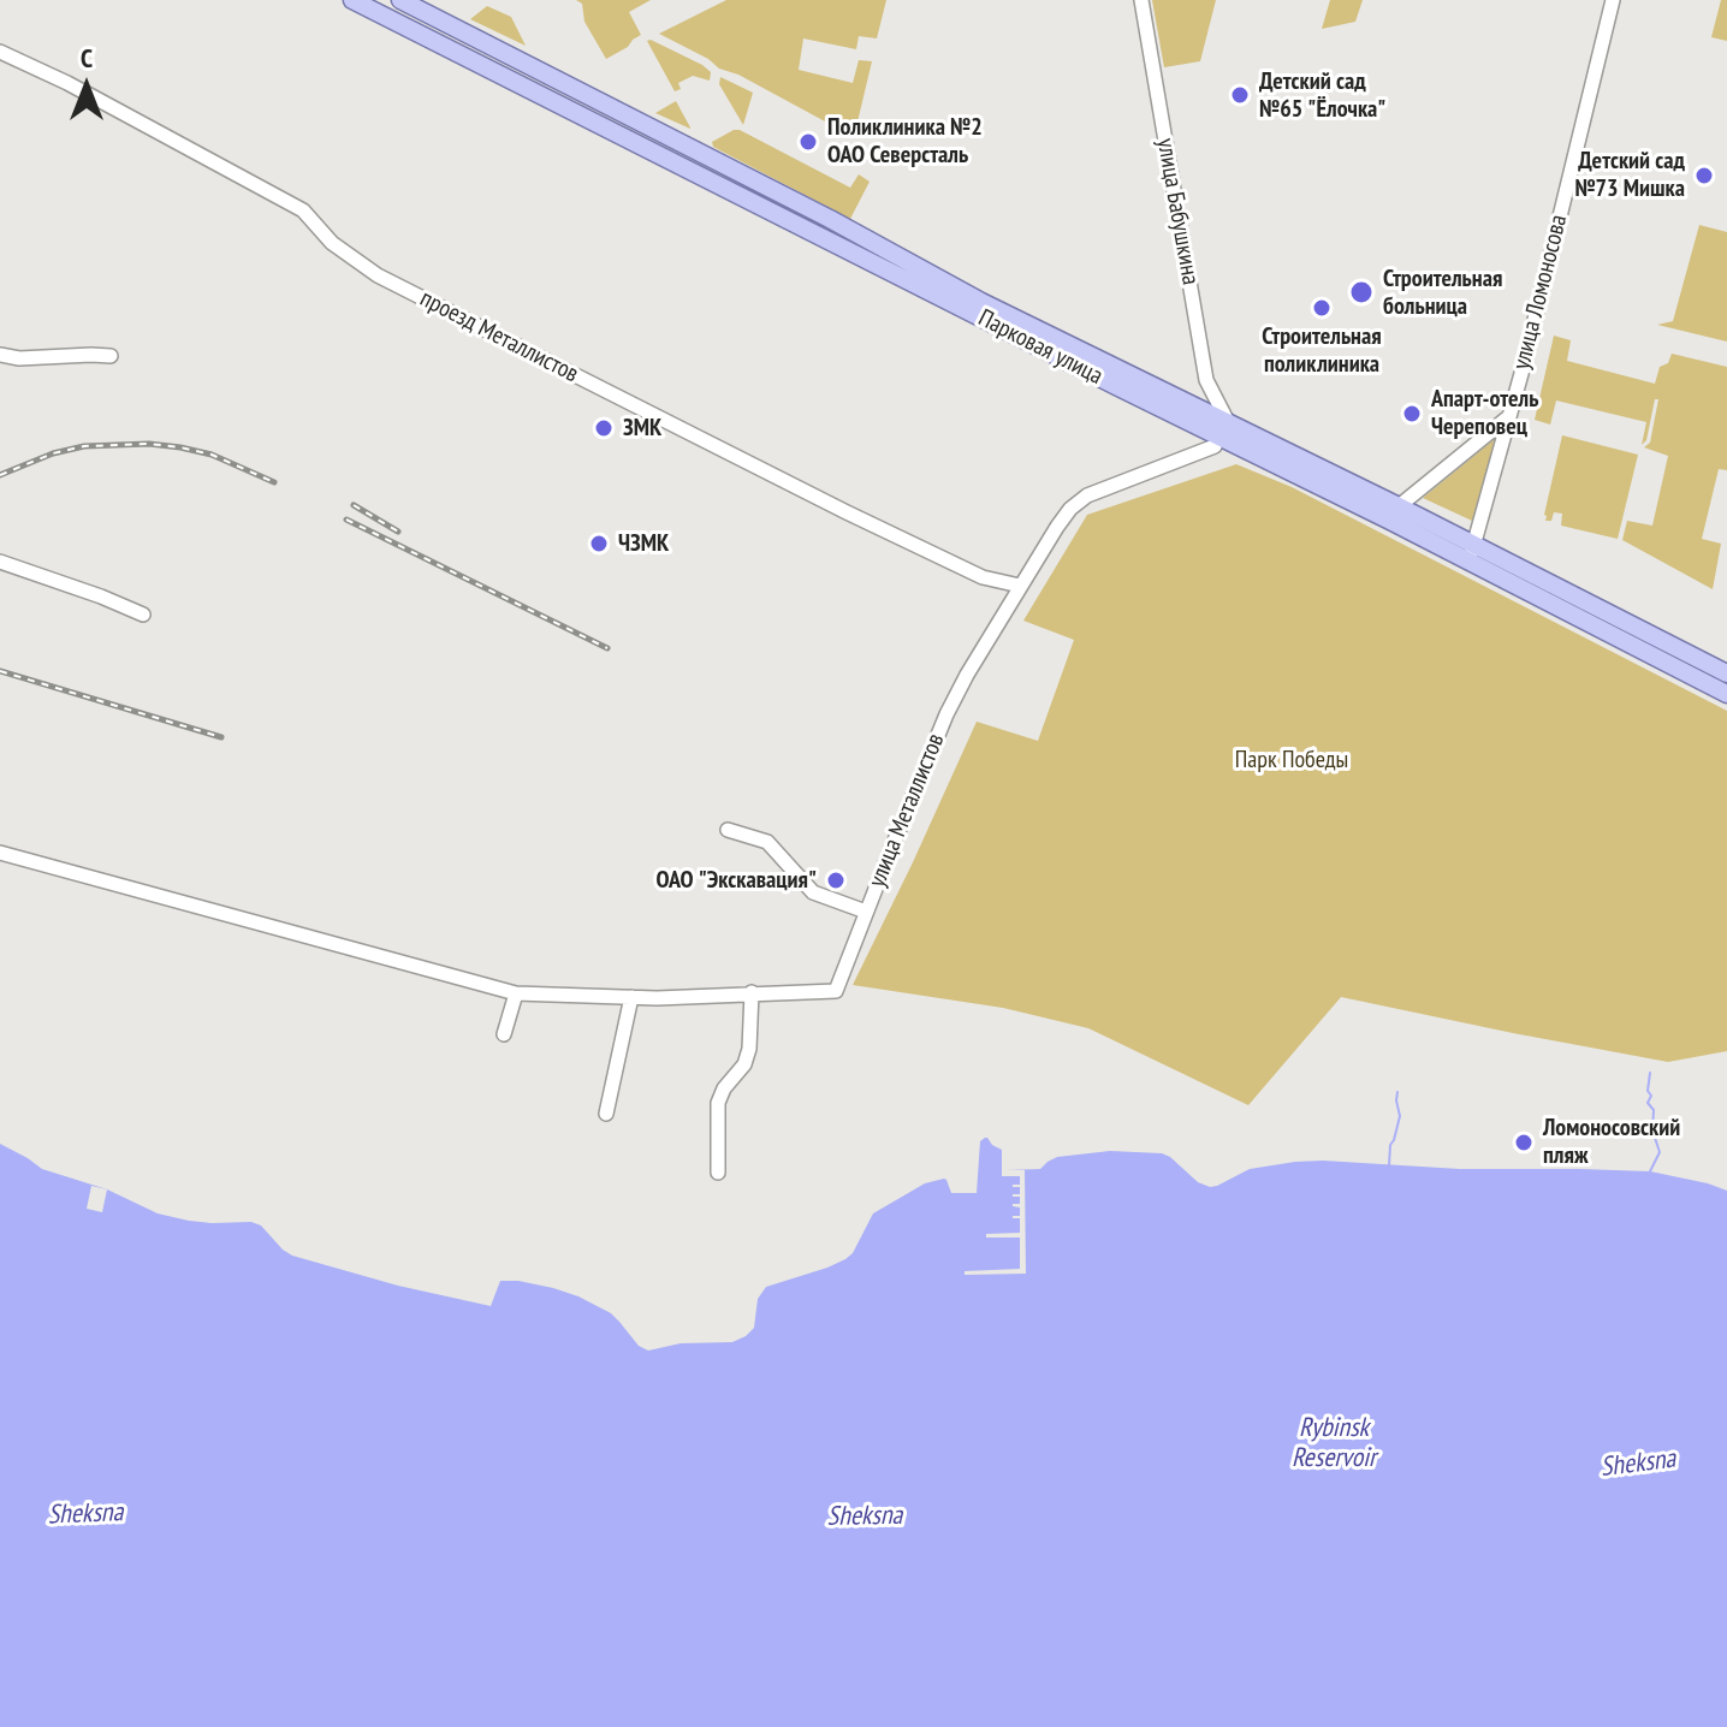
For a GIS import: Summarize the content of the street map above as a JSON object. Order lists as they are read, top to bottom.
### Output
{
  "streets": {
    "main road": ["Парковая улица"],
    "street": [
      "улица Бабушкина",
      "улица Ломоносова",
      "проезд Металлистов",
      "улица Металлистов"
    ]
  },
  "crossings": [
    ["улица Бабушкина", "Парковая улица"],
    ["улица Бабушкина", "улица Металлистов"],
    ["улица Ломоносова", "Парковая улица"],
    ["проезд Металлистов", "улица Металлистов"],
    ["Парковая улица", "улица Металлистов"]
  ],
  "water": ["Rybinsk Reservoir", "Sheksna"],
  "parks": ["Парк Победы"],
  "places": [
    "Детский сад №65 \"Ёлочка\"",
    "Поликлиника №2 ОАО Северсталь",
    "Детский сад №73 Мишка",
    "Строительная больница",
    "Строительная поликлиника",
    "Апарт-отель Череповец",
    "ЗМК",
    "ЧЗМК",
    "ОАО \"Экскавация\"",
    "Ломоносовский пляж"
  ],
  "north": "top"
}
